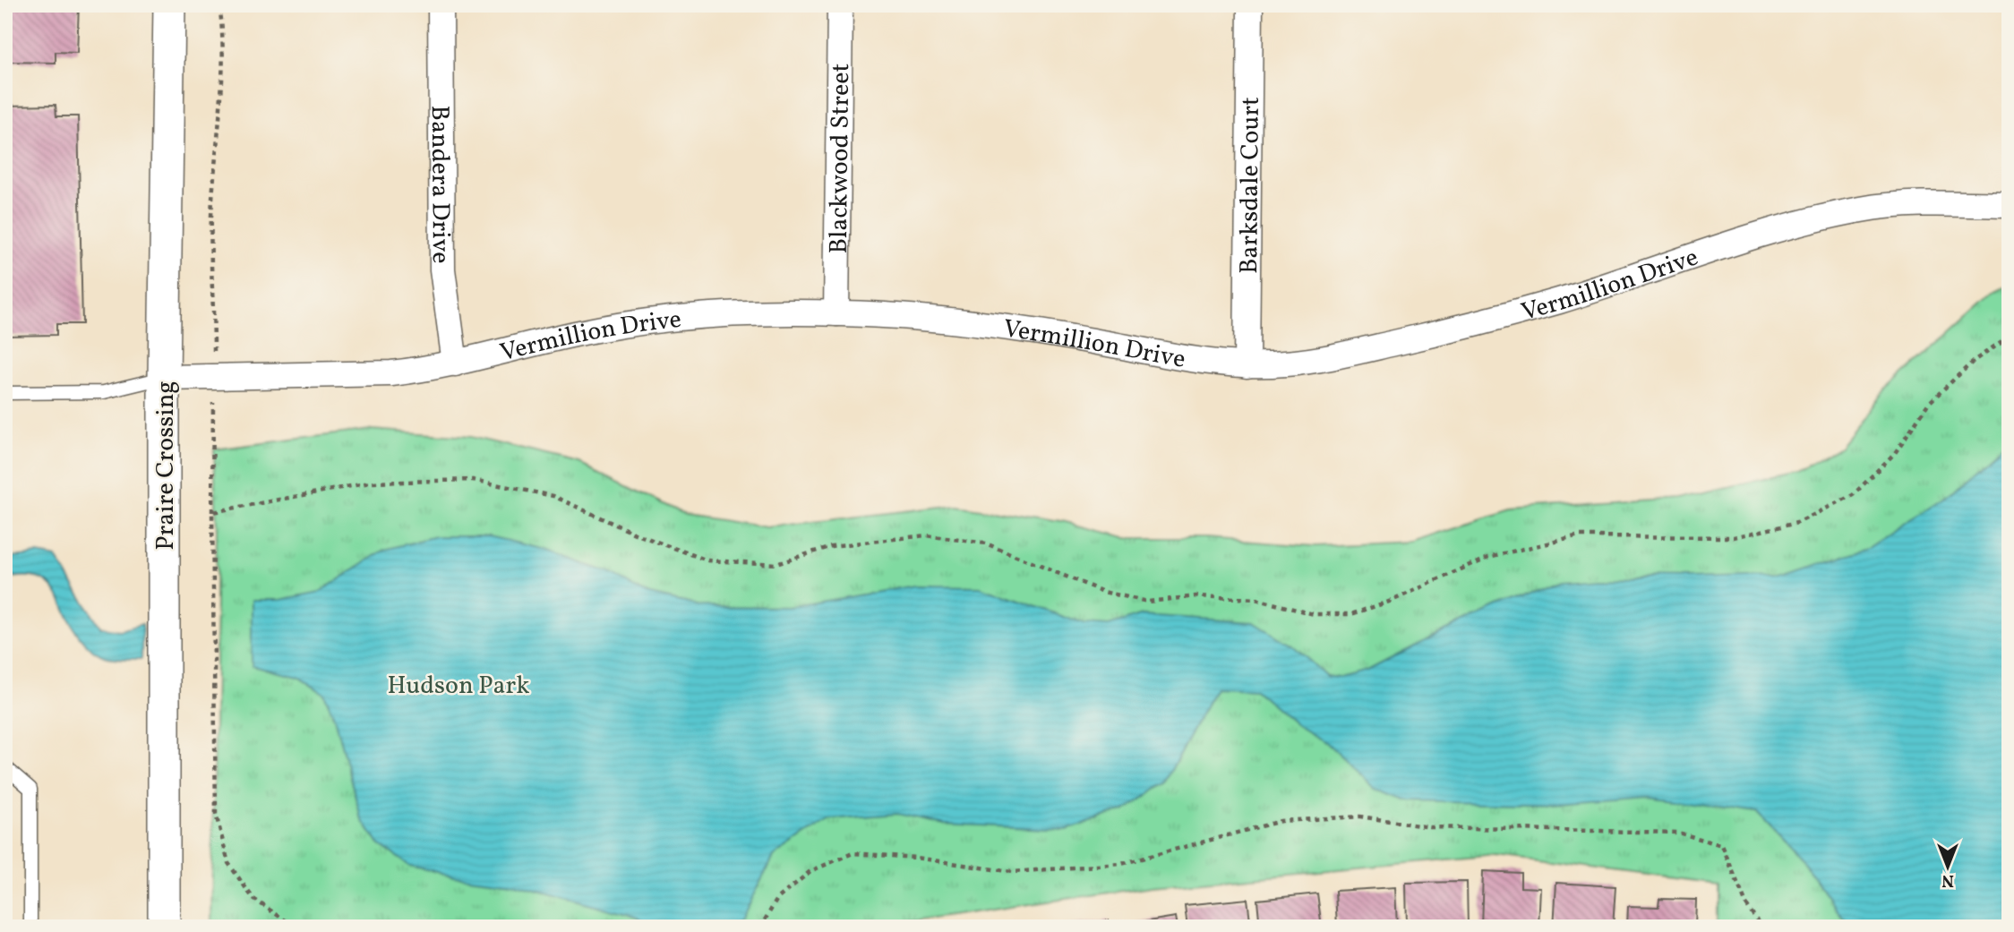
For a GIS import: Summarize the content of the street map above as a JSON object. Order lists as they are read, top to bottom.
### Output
{
  "streets": {
    "street": [
      "Blackwood Street",
      "Bandera Drive",
      "Barksdale Court",
      "Vermillion Drive",
      "Praire Crossing"
    ]
  },
  "crossings": [
    ["Blackwood Street", "Vermillion Drive"],
    ["Bandera Drive", "Vermillion Drive"],
    ["Barksdale Court", "Vermillion Drive"],
    ["Vermillion Drive", "Praire Crossing"]
  ],
  "parks": ["Hudson Park"],
  "north": "bottom"
}
